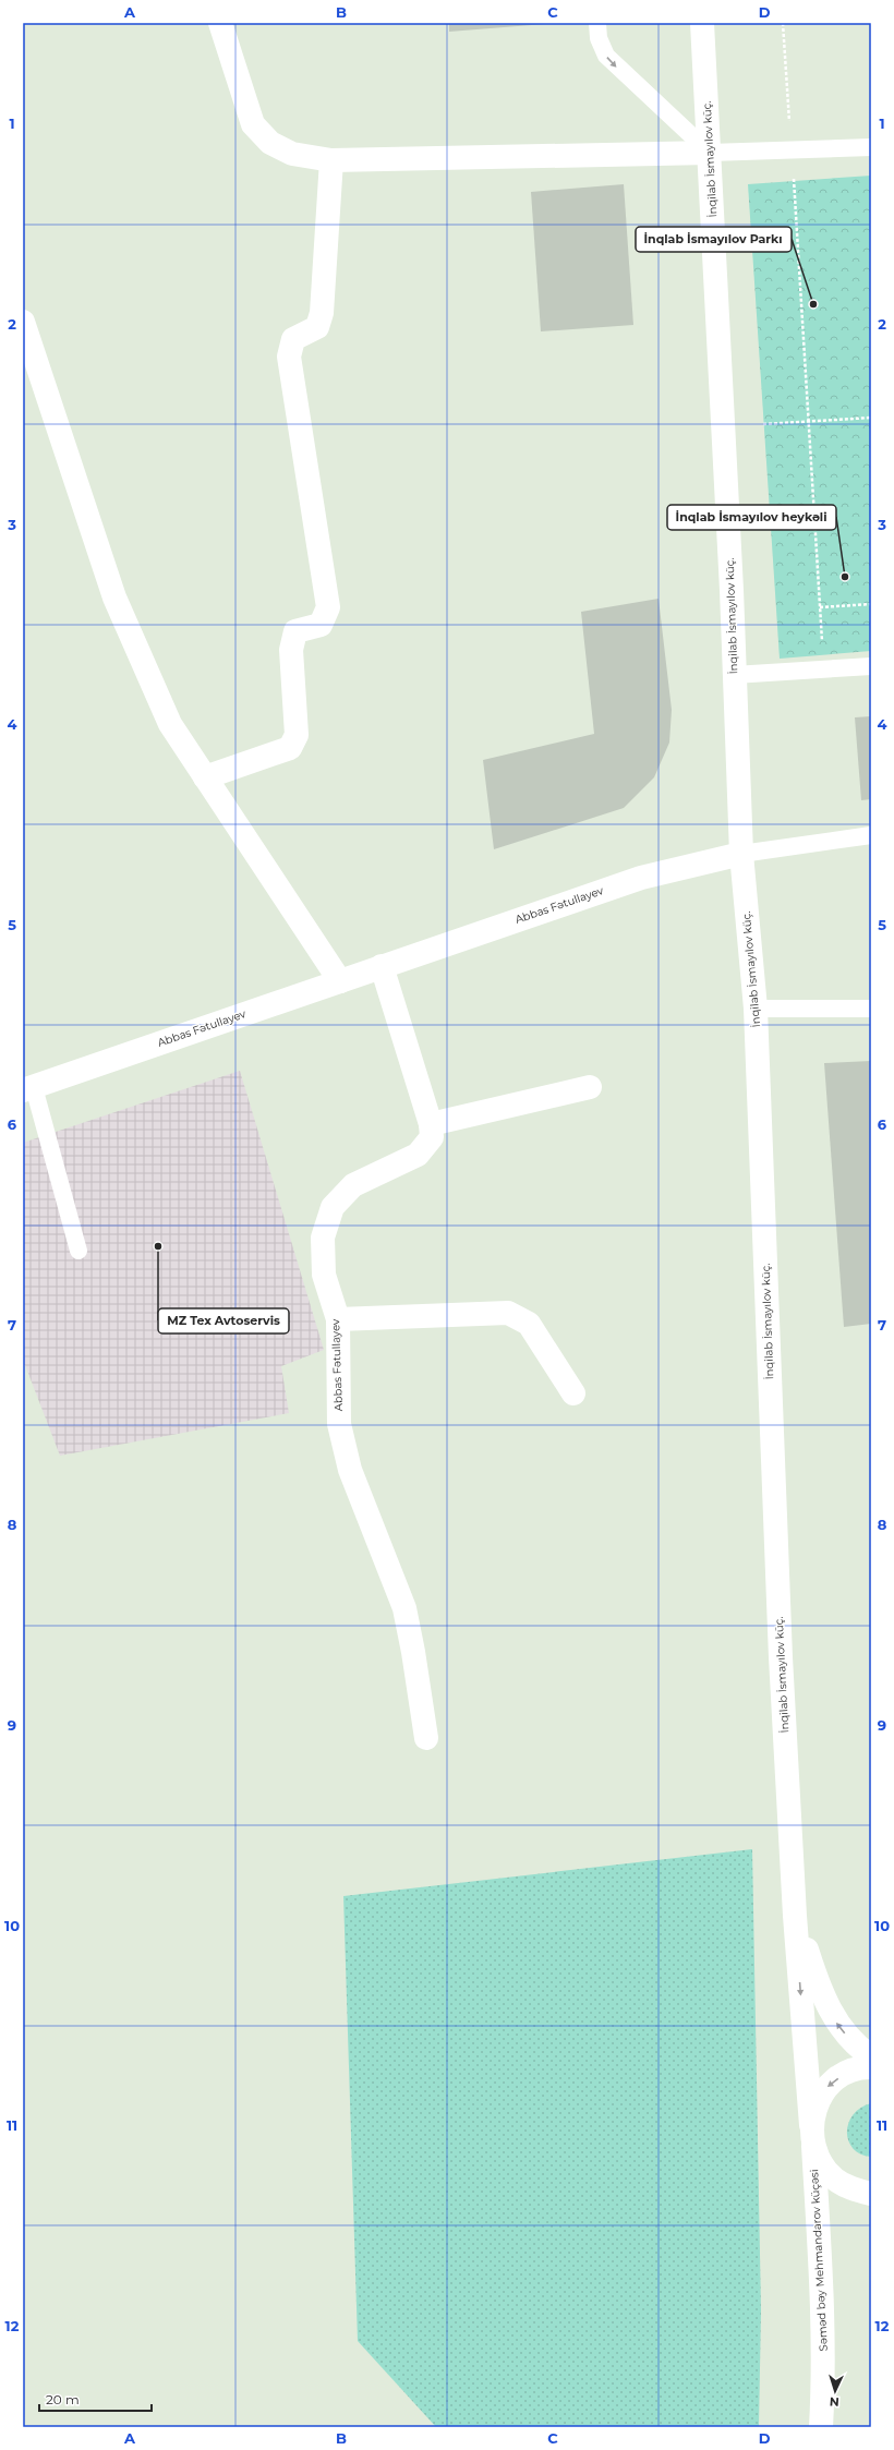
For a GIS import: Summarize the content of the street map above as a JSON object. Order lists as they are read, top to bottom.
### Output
{
  "streets": {
    "main road": ["İnqilab İsmayılov küç.", "Abbas Fətullayev", "Səməd bəy Mehmandarov küçəsi"]
  },
  "crossings": [
    ["İnqilab İsmayılov küç.", "Abbas Fətullayev"],
    ["İnqilab İsmayılov küç.", "Səməd bəy Mehmandarov küçəsi"]
  ],
  "one_way": ["Səməd bəy Mehmandarov küçəsi"],
  "places": ["İnqlab İsmayılov Parkı", "İnqlab İsmayılov heykəli", "MZ Tex Avtoservis"],
  "scale_bar": "20 m",
  "north": "bottom",
  "grid": {
    "columns": [
      "A",
      "B",
      "C",
      "D"
    ],
    "rows": [
      "1",
      "2",
      "3",
      "4",
      "5",
      "6",
      "7",
      "8",
      "9",
      "10",
      "11",
      "12"
    ]
  }
}
